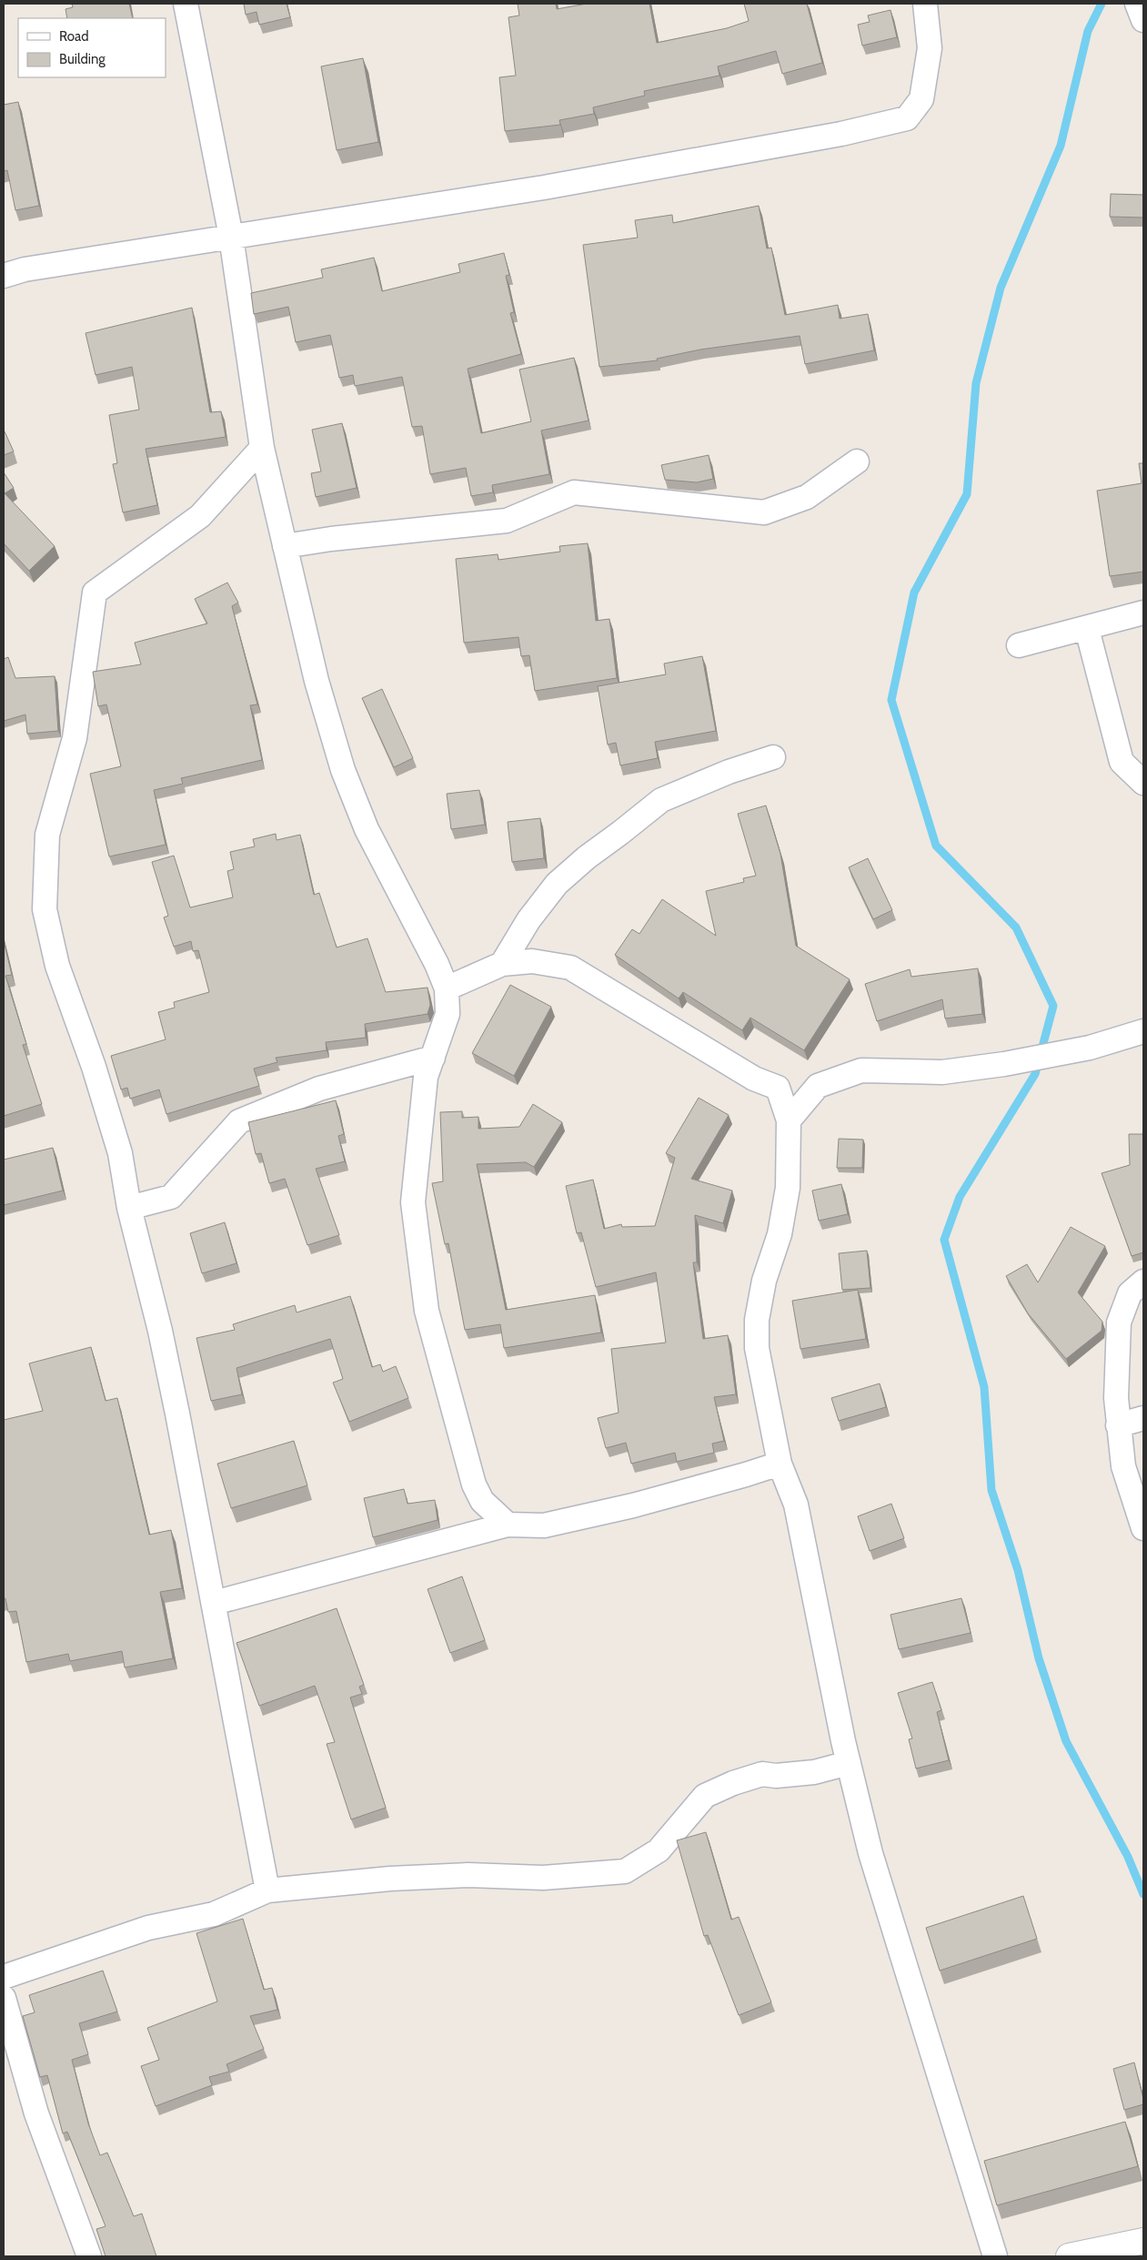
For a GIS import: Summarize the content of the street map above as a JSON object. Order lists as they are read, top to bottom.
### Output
{
  "legend": ["Road", "Building"]
}
